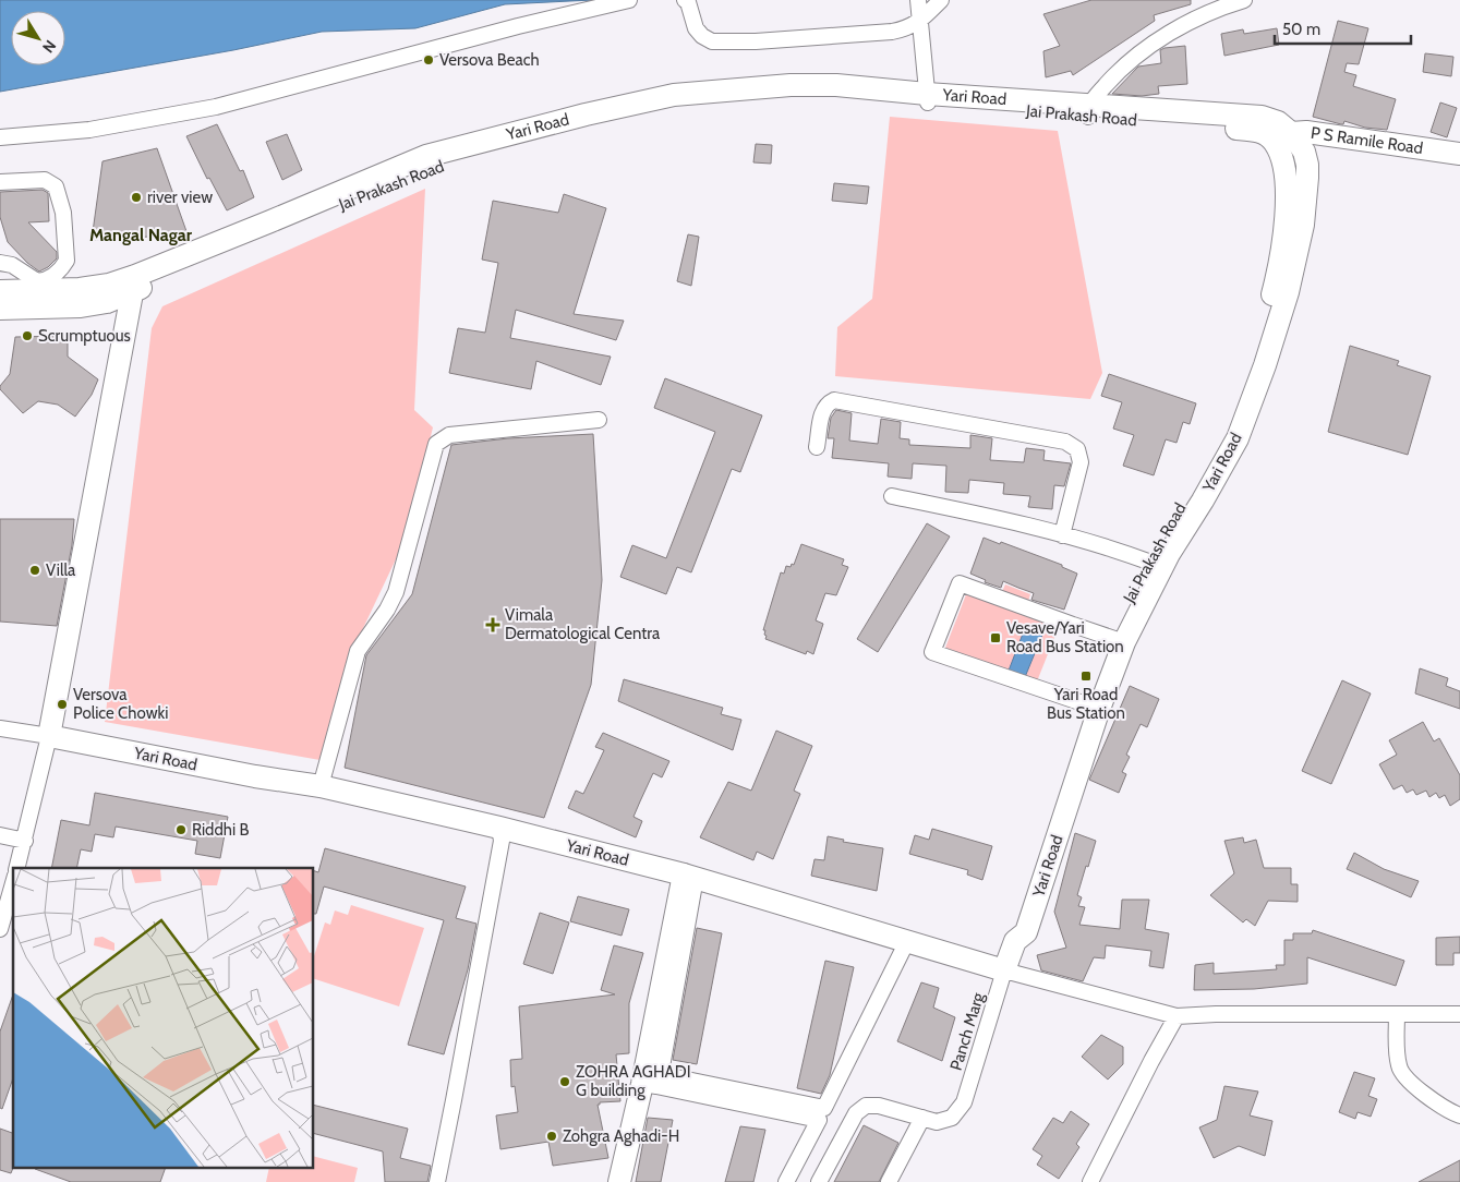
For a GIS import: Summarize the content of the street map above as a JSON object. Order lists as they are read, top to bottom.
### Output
{
  "streets": {
    "main road": ["Yari Road", "Jai Prakash Road", "P S Ramile Road"],
    "street": ["Panch Marg"]
  },
  "crossings": [
    ["Yari Road", "Jai Prakash Road"],
    ["Yari Road", "P S Ramile Road"],
    ["Yari Road", "Panch Marg"],
    ["Jai Prakash Road", "P S Ramile Road"],
    ["Jai Prakash Road", "Panch Marg"]
  ],
  "districts": ["Mangal Nagar"],
  "places": {
    "other": [
      "Versova Beach",
      "river view",
      "Scrumptuous",
      "Villa",
      "Versova Police Chowki",
      "Riddhi B",
      "ZOHRA AGHADI G building",
      "Zohgra Aghadi-H"
    ],
    "health": ["Vimala Dermatological Centra"],
    "transit": ["Vesave/Yari Road Bus Station", "Yari Road Bus Station"]
  },
  "scale_bar": "50 m",
  "north": "bottom right"
}
